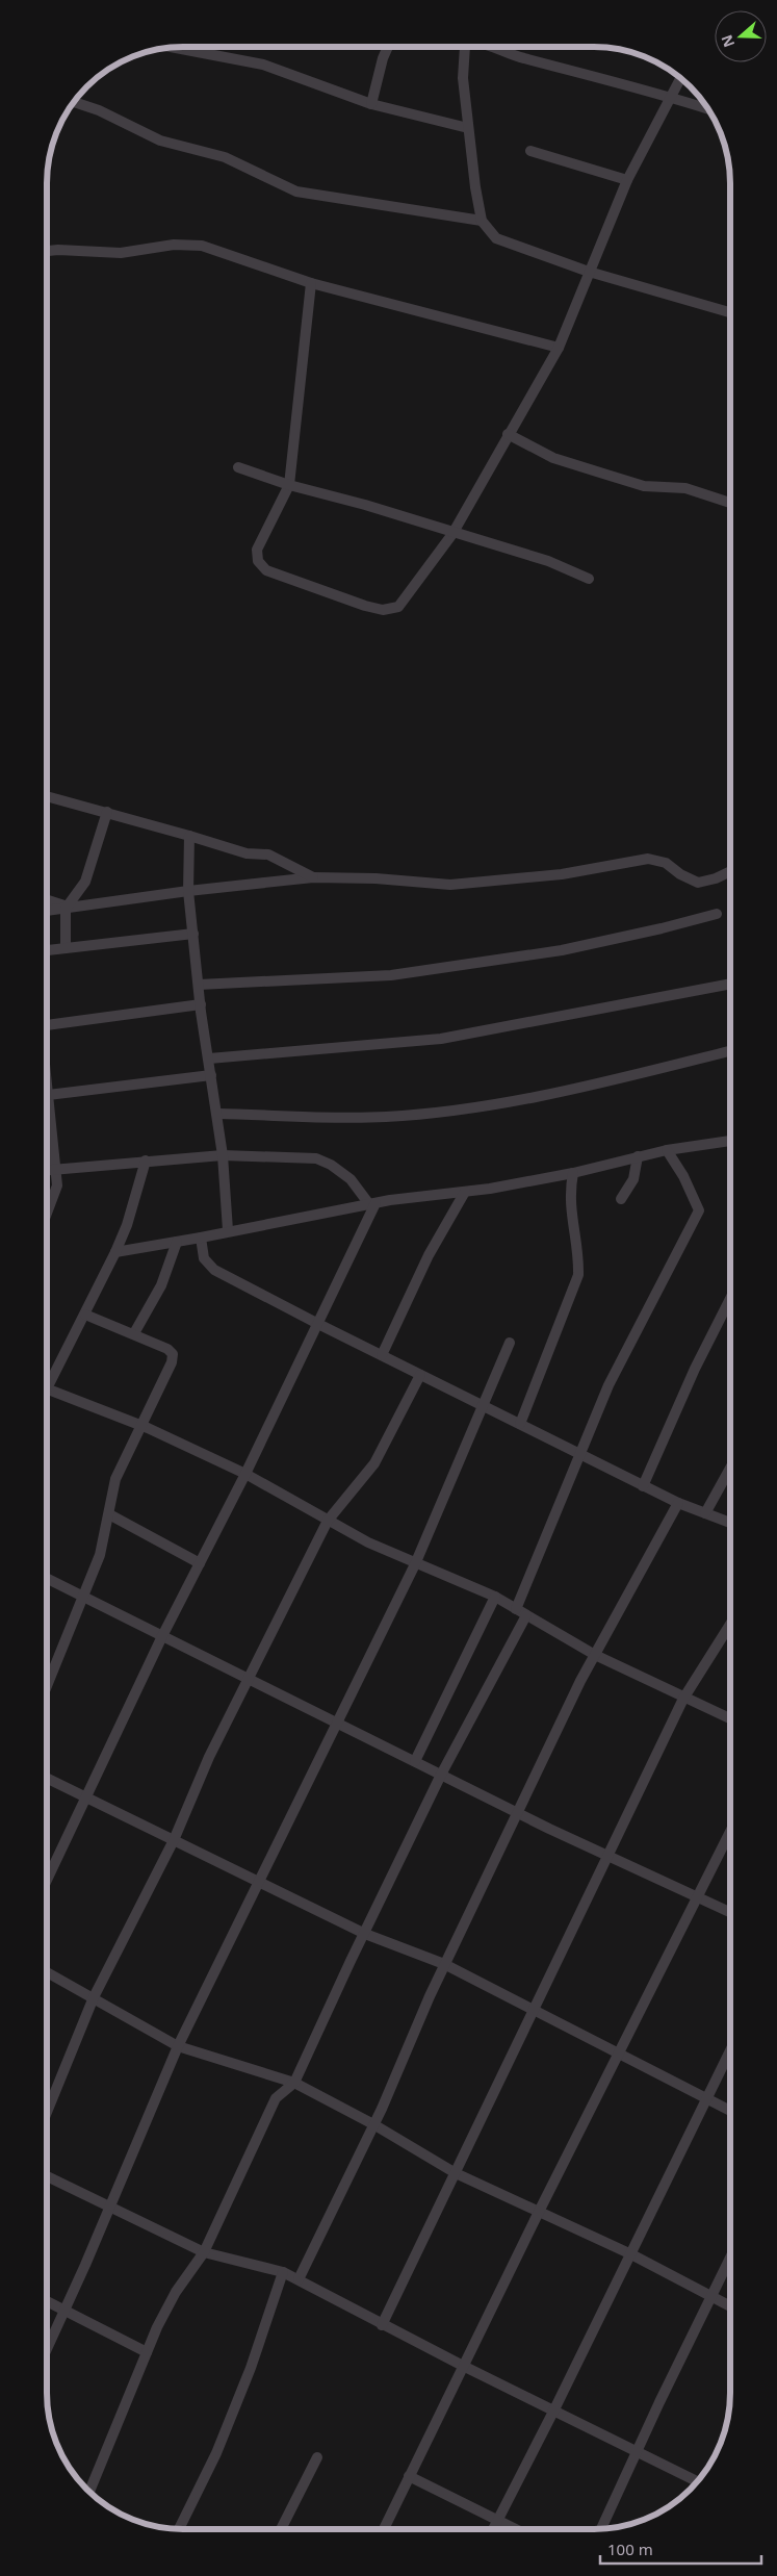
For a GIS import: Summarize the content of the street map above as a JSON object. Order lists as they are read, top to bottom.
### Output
{
  "scale_bar": "100 m",
  "north": "left"
}
